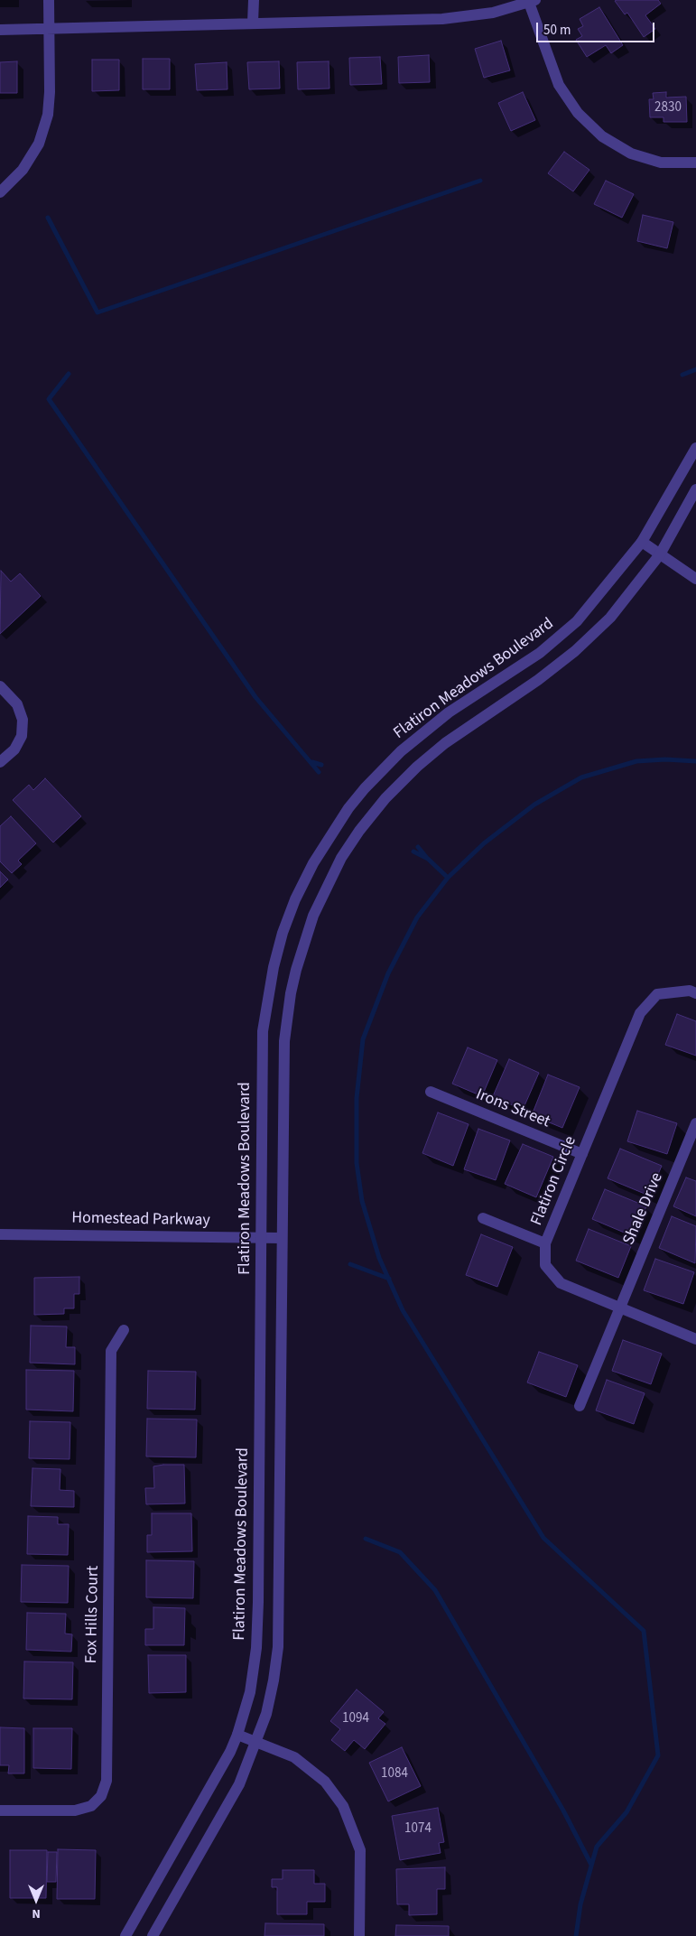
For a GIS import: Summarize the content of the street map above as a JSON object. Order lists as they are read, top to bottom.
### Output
{
  "streets": {
    "street": [
      "Flatiron Meadows Boulevard",
      "Irons Street",
      "Flatiron Circle",
      "Shale Drive",
      "Homestead Parkway",
      "Fox Hills Court"
    ]
  },
  "crossings": [
    ["Flatiron Meadows Boulevard", "Homestead Parkway"],
    ["Irons Street", "Flatiron Circle"],
    ["Flatiron Circle", "Shale Drive"]
  ],
  "house_numbers": [
    "2830",
    "1094",
    "1084",
    "1074"
  ],
  "scale_bar": "50 m",
  "north": "bottom"
}
